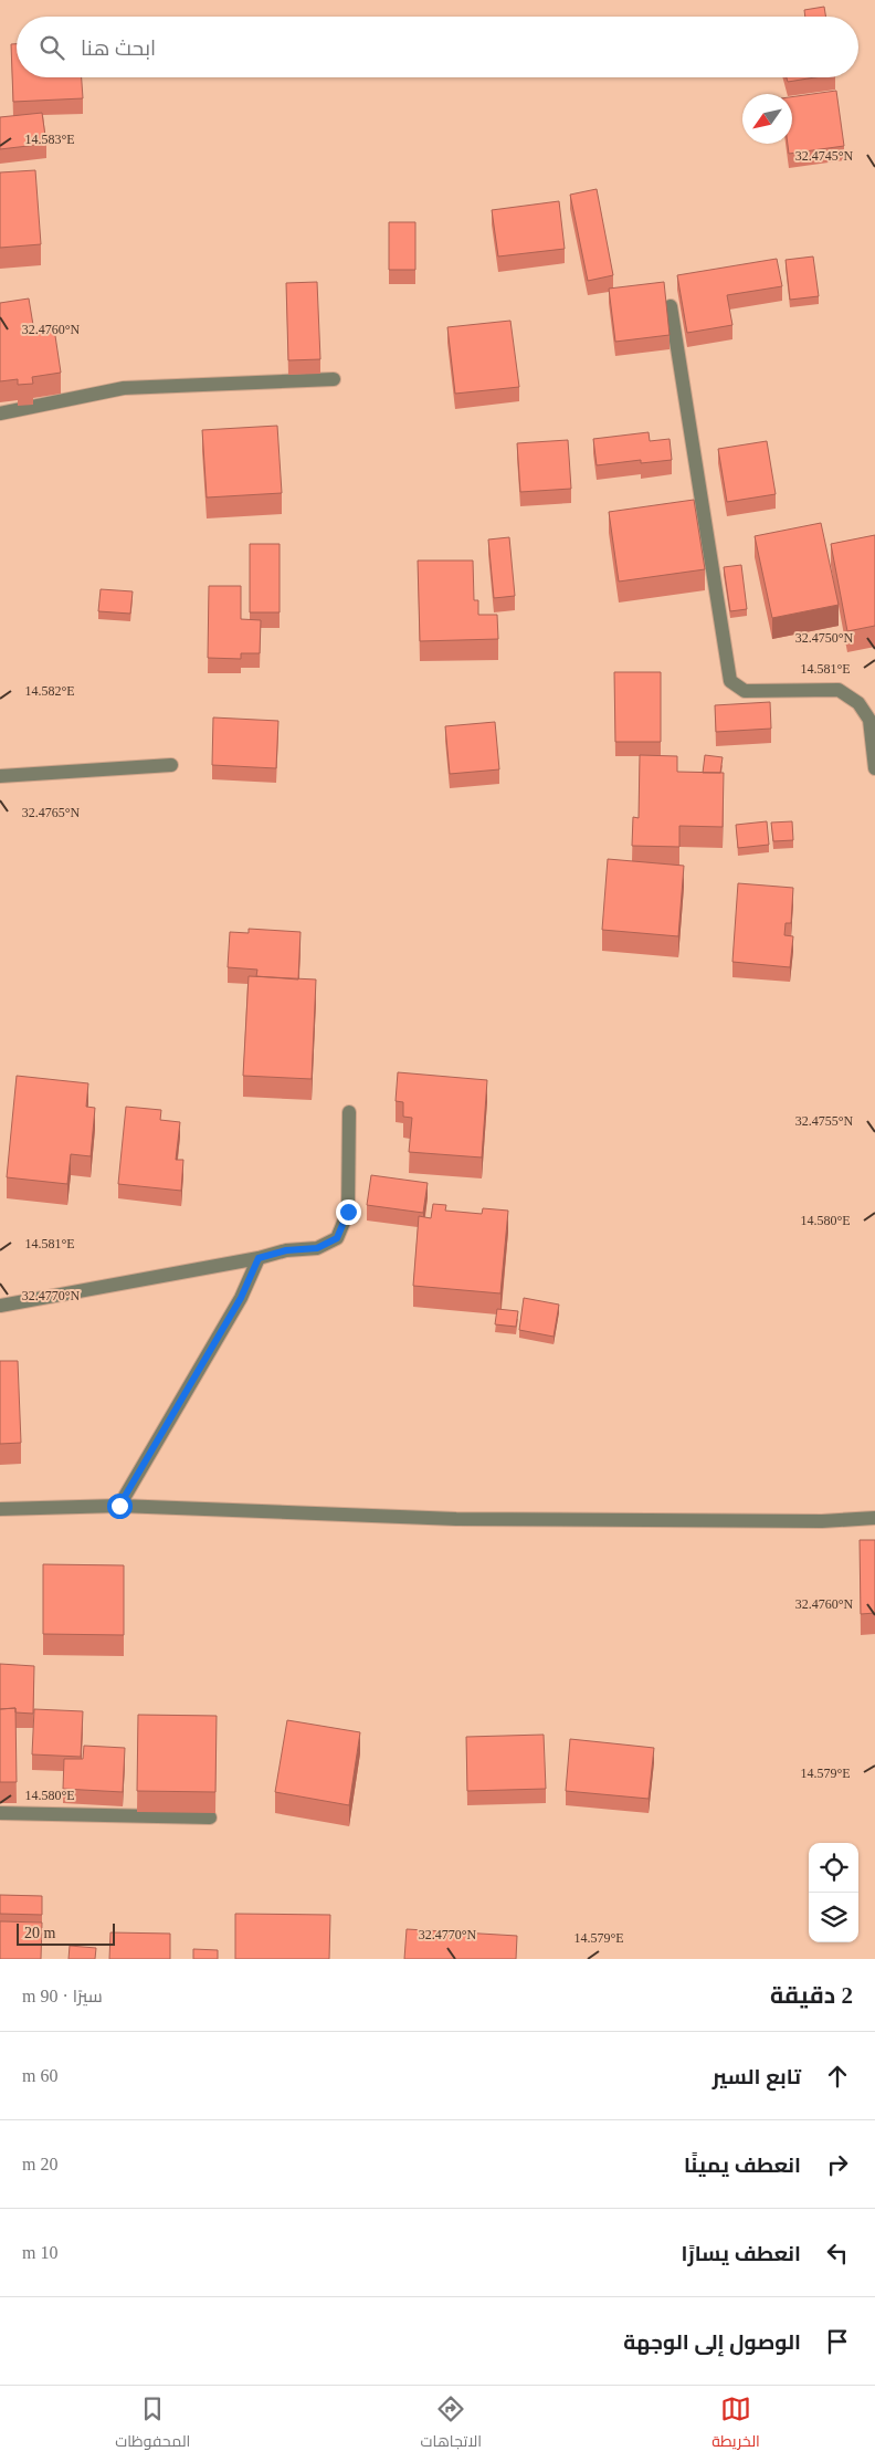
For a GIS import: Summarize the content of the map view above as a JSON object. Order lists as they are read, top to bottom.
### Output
{
  "scale_bar": "20 m",
  "north": "bottom left",
  "page": {
    "search": "ابحث هنا",
    "scale": "20 m",
    "heading": ["2 دقيقة", "سيرًا · 90 m"],
    "list": [
      ["تابع السير", "60 m"],
      ["انعطف يمينًا", "20 m"],
      ["انعطف يسارًا", "10 m"],
      "الوصول إلى الوجهة"
    ],
    "nav": ["الخريطة", "الاتجاهات", "المحفوظات"]
  },
  "coordinates": [
    "14.583°E",
    "32.4745°N",
    "32.4760°N",
    "32.4750°N",
    "14.581°E",
    "14.582°E",
    "32.4765°N",
    "32.4755°N",
    "14.580°E",
    "32.4770°N",
    "14.579°E"
  ]
}
